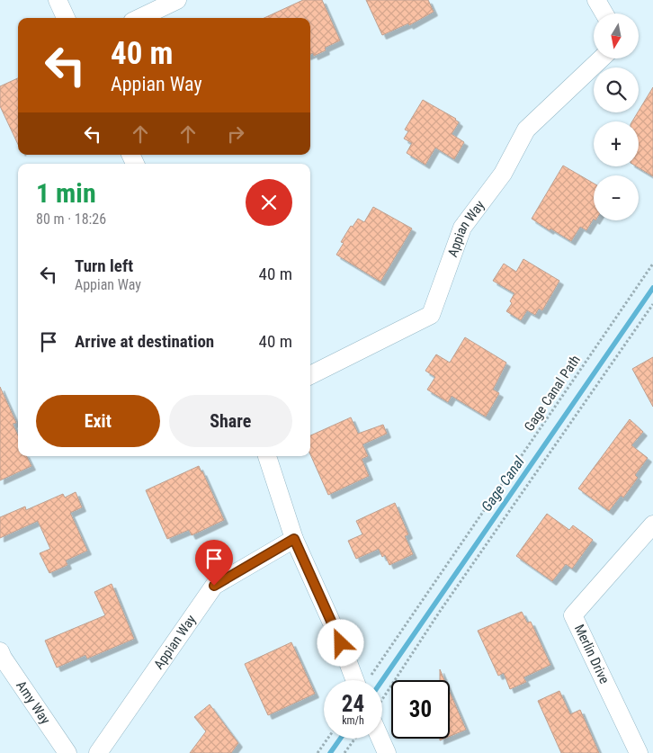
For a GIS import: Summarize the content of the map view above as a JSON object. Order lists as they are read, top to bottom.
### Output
{
  "streets": {
    "street": ["Appian Way", "Merlin Drive", "Amy Way"],
    "path": ["Gage Canal Path"]
  },
  "water": ["Gage Canal"],
  "north": "bottom",
  "page": {
    "map_buttons": ["+", "−"],
    "turn": ["40 m", "Appian Way"],
    "heading": ["1 min", "80 m · 18:26"],
    "list": [
      {
        "name": "Turn left",
        "note": "Appian Way",
        "value": "40 m"
      },
      {
        "name": "Arrive at destination",
        "value": "40 m"
      }
    ],
    "buttons": ["Exit", "Share"],
    "speed": "24 km/h",
    "limit": "30"
  }
}
